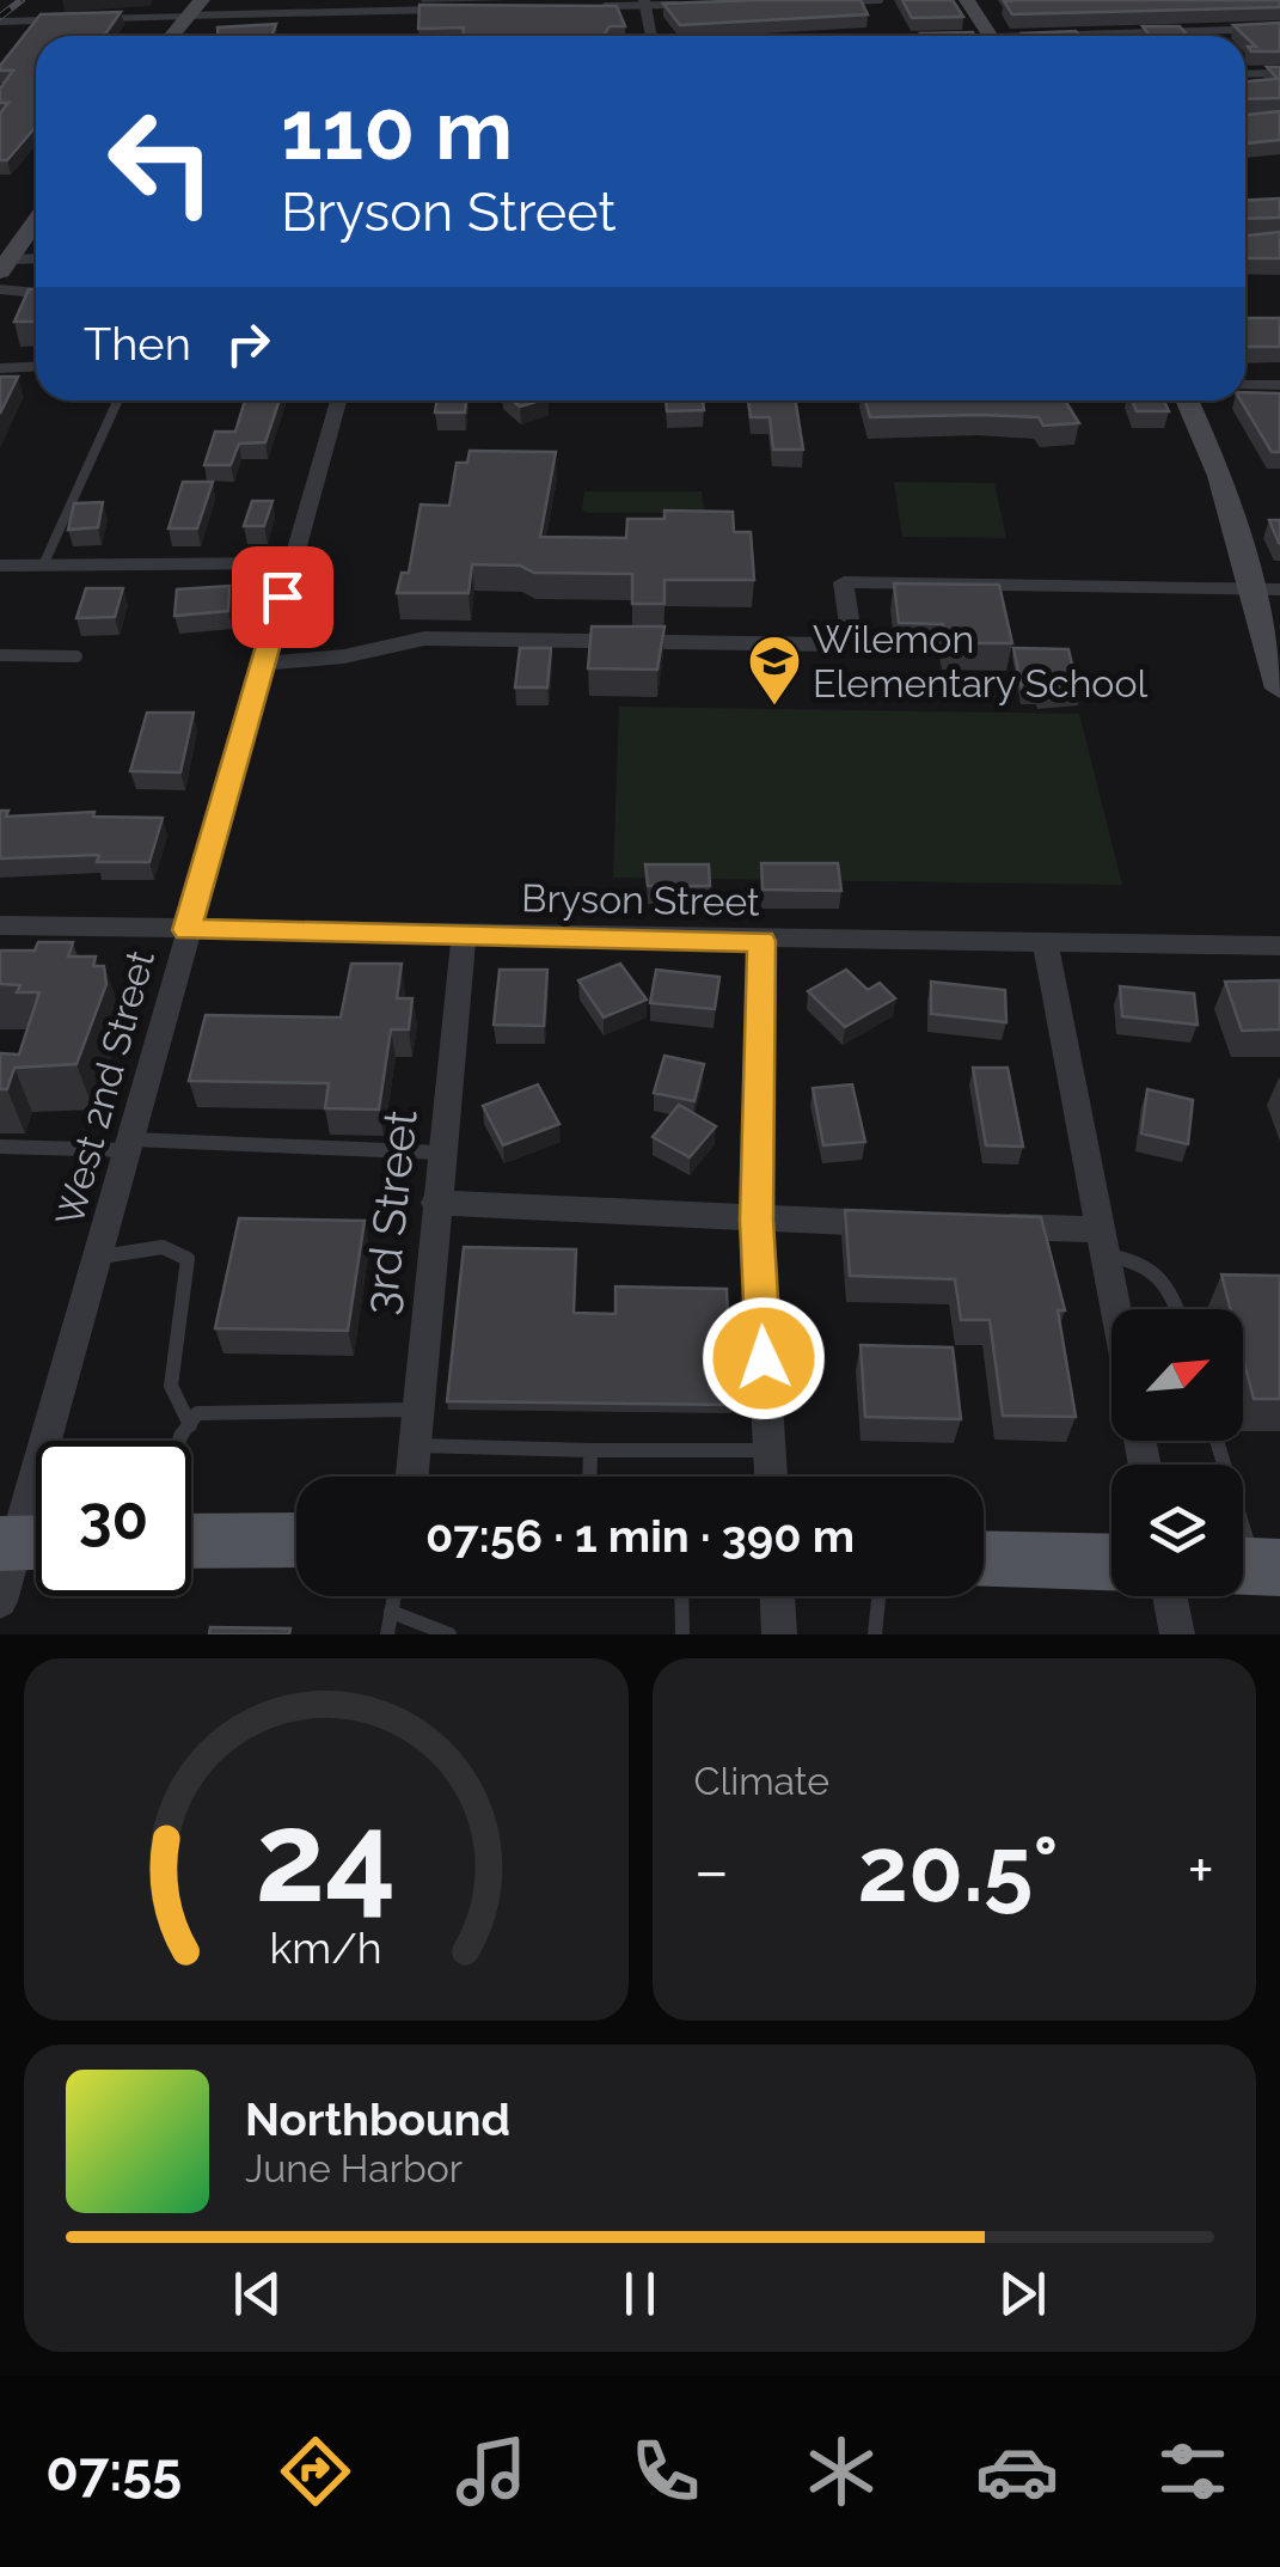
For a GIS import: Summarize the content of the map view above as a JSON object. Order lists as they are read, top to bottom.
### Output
{
  "streets": {
    "street": ["Bryson Street", "West 2nd Street", "3rd Street"]
  },
  "crossings": [
    ["Bryson Street", "West 2nd Street"],
    ["Bryson Street", "3rd Street"]
  ],
  "places": {
    "school or university": ["Wilemon Elementary School"]
  },
  "north": "top right",
  "page": {
    "turn": ["110 m", "Bryson Street"],
    "then": "Then",
    "limit": "30",
    "trip": "07:56 · 1 min · 390 m",
    "tile": "Climate",
    "heat": ["−", "20.5°", "+"],
    "song": ["Northbound", "June Harbor"],
    "tabs": "07:55",
    "gauge": ["24", "km/h"]
  }
}
